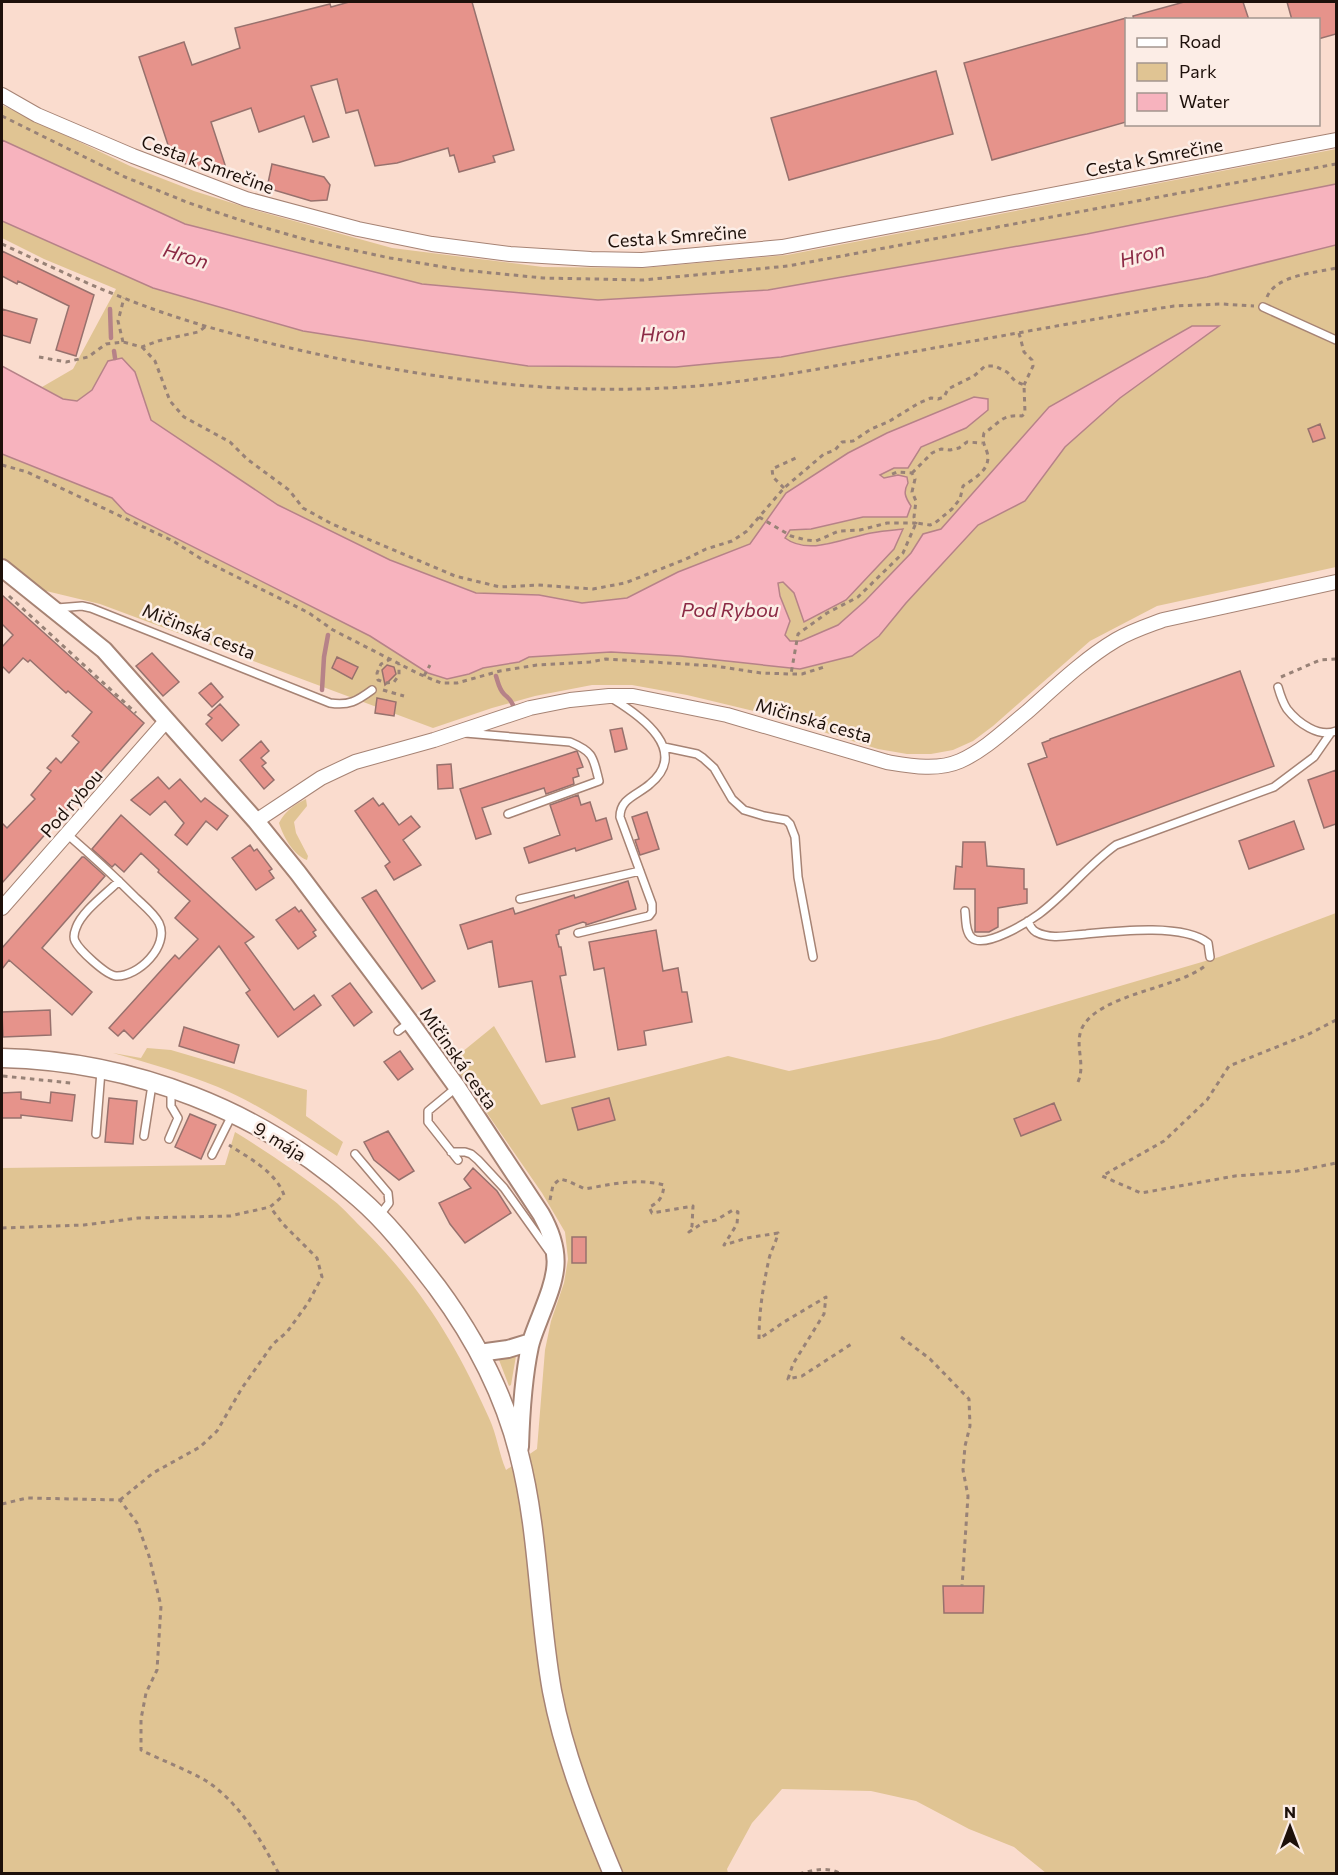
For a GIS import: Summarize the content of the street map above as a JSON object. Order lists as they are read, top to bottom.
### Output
{
  "streets": {
    "main road": ["9. mája"],
    "street": ["Cesta k Smrečine", "Mičinská cesta", "Pod rybou"]
  },
  "crossings": [
    ["Mičinská cesta", "Pod rybou"],
    ["Mičinská cesta", "9. mája"]
  ],
  "water": ["Hron", "Pod Rybou"],
  "legend": ["Road", "Park", "Water"],
  "north": "top"
}
